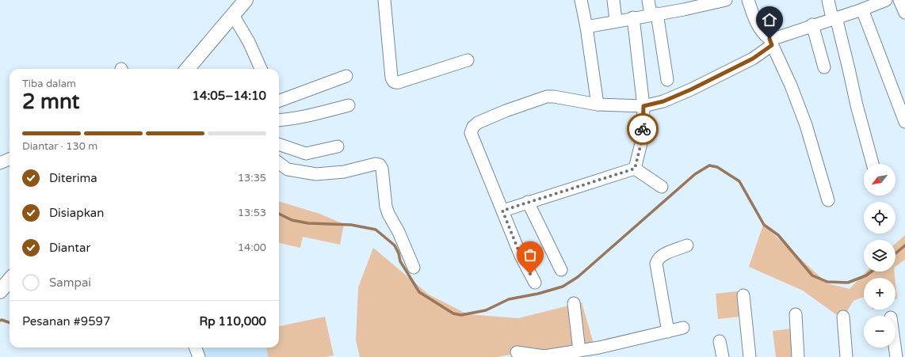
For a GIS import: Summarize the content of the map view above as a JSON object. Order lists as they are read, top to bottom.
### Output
{
  "north": "bottom left",
  "page": {
    "heading": ["2 mnt", "Tiba dalam", "14:05–14:10"],
    "panel": ["Pesanan #9597", "Rp 110,000"],
    "bar": "Diantar · 130 m",
    "list": [
      ["Diterima", "13:35"],
      ["Disiapkan", "13:53"],
      ["Diantar", "14:00"],
      "Sampai"
    ],
    "map_buttons": ["+", "−"]
  }
}
